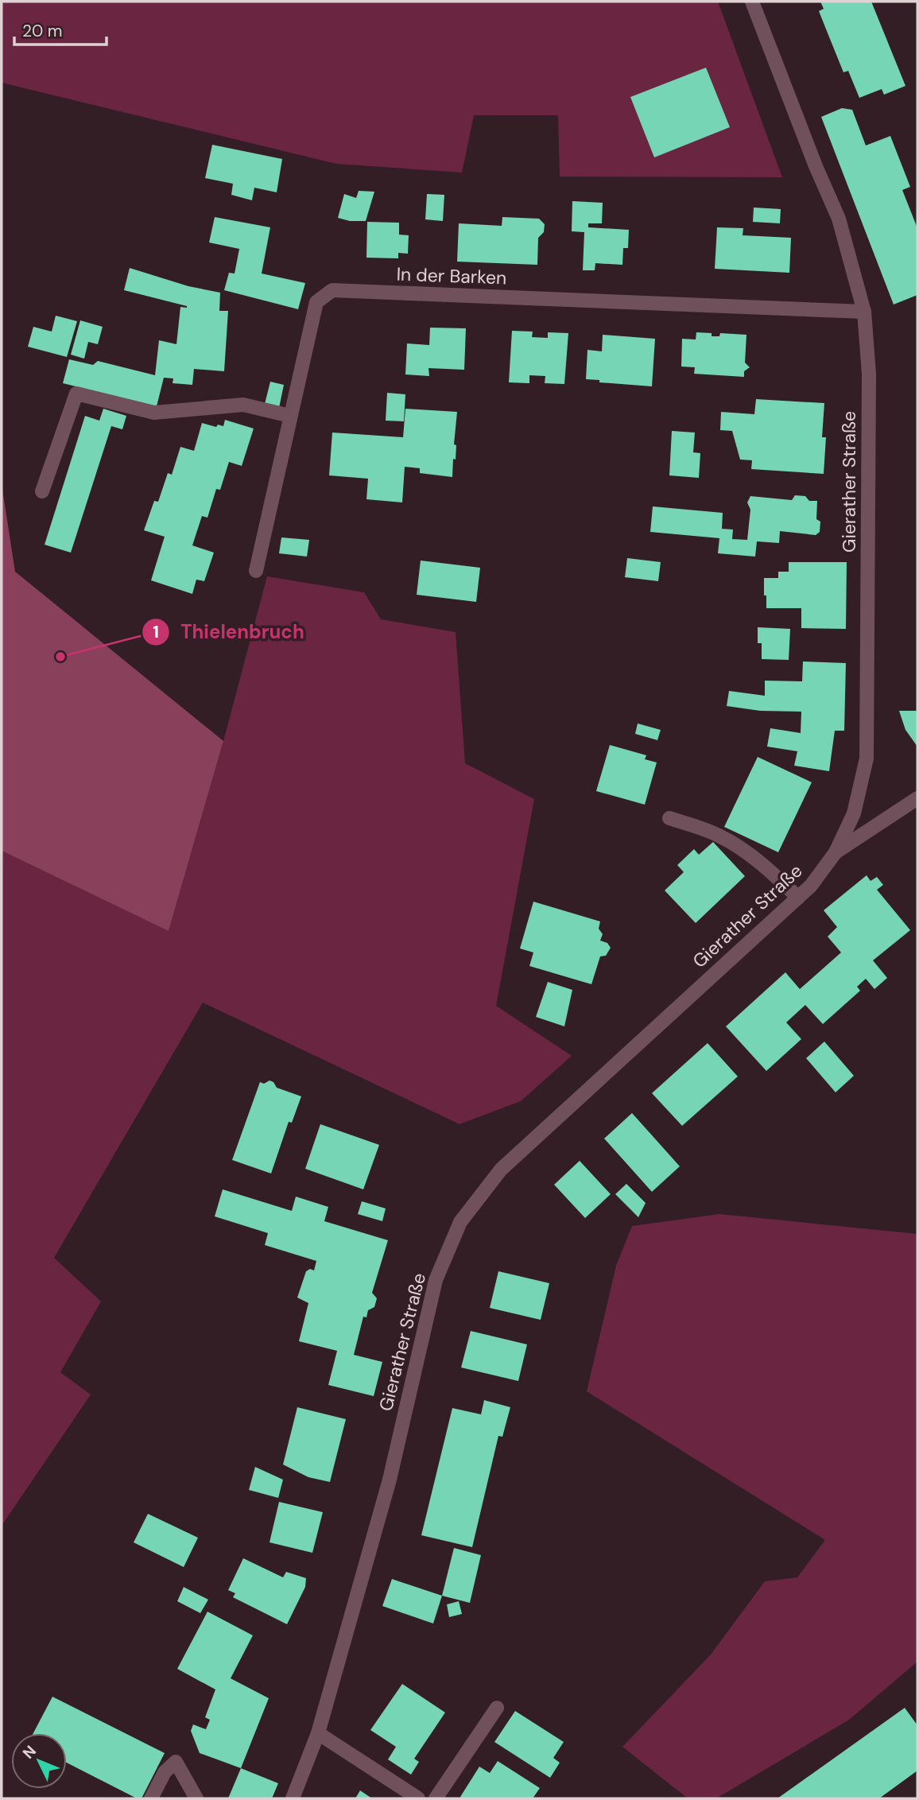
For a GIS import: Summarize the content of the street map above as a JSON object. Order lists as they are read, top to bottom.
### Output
{
  "streets": {
    "street": ["In der Barken", "Gierather Straße"]
  },
  "crossings": [
    ["In der Barken", "Gierather Straße"]
  ],
  "places": ["Thielenbruch"],
  "scale_bar": "20 m",
  "north": "top left"
}
